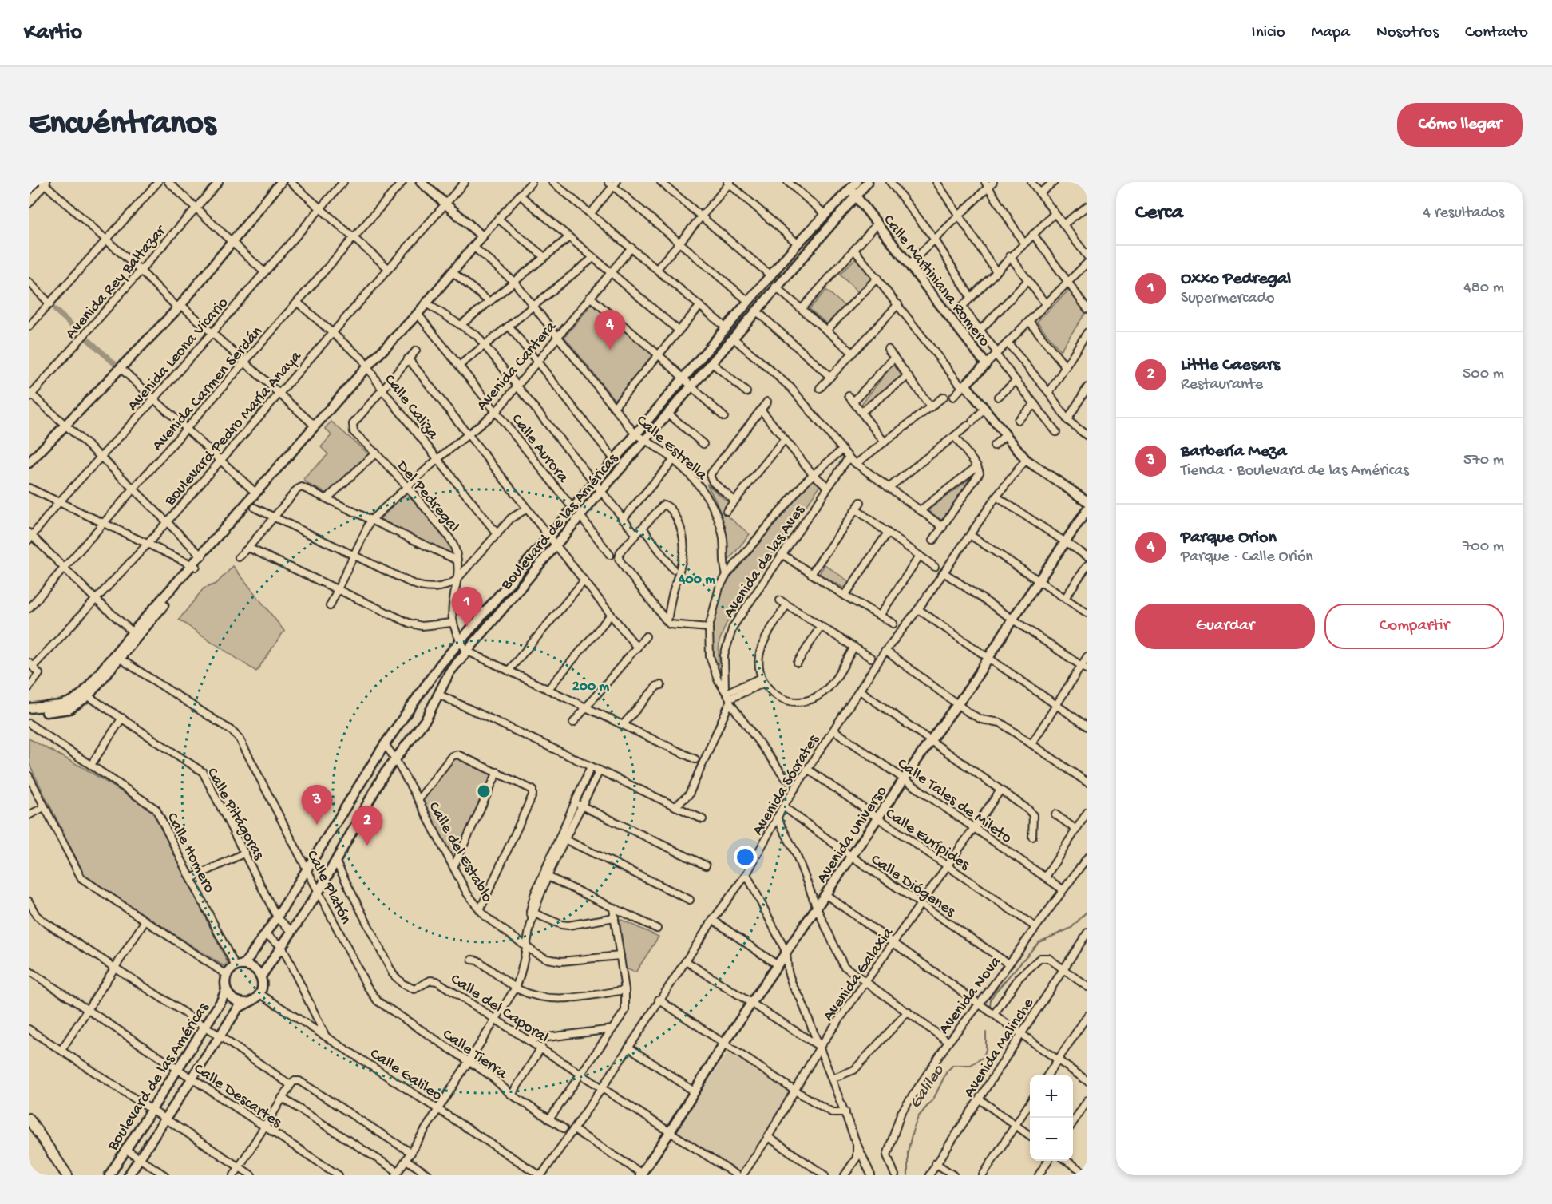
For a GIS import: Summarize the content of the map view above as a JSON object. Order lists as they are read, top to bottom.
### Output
{
  "streets": {
    "main road": ["Calle Martiniana Romero", "Boulevard de las Américas", "Avenida Universo"],
    "street": [
      "Avenida Rey Baltazar",
      "Avenida Leona Vicario",
      "Avenida Cantera",
      "Avenida Carmen Serdán",
      "Calle Caliza",
      "Boulevard Pedro María Anaya",
      "Calle Estrella",
      "Calle Aurora",
      "Del Pedregal",
      "Avenida de las Aves",
      "Avenida Sócrates",
      "Calle Tales de Mileto",
      "Calle Pitágoras",
      "Calle Eurípides",
      "Calle del Establo",
      "Calle Homero",
      "Calle Diógenes",
      "Calle Platón",
      "Avenida Galaxia",
      "Avenida Nova",
      "Calle del Caporal",
      "Avenida Malinche",
      "Calle Tierra",
      "Calle Galileo",
      "Calle Descartes"
    ]
  },
  "crossings": [
    ["Calle Martiniana Romero", "Boulevard de las Américas"],
    ["Avenida Cantera", "Calle Caliza"],
    ["Avenida Cantera", "Calle Estrella"],
    ["Avenida Cantera", "Calle Aurora"],
    ["Avenida Cantera", "Del Pedregal"],
    ["Avenida Carmen Serdán", "Calle Caliza"],
    ["Calle Caliza", "Boulevard Pedro María Anaya"],
    ["Calle Caliza", "Del Pedregal"],
    ["Calle Estrella", "Boulevard de las Américas"],
    ["Calle Estrella", "Avenida de las Aves"],
    ["Calle Aurora", "Boulevard de las Américas"],
    ["Del Pedregal", "Boulevard de las Américas"],
    ["Boulevard de las Américas", "Calle Pitágoras"],
    ["Boulevard de las Américas", "Calle del Establo"],
    ["Boulevard de las Américas", "Calle Homero"],
    ["Boulevard de las Américas", "Calle Platón"],
    ["Boulevard de las Américas", "Calle del Caporal"],
    ["Boulevard de las Américas", "Calle Galileo"],
    ["Boulevard de las Américas", "Calle Descartes"],
    ["Avenida Sócrates", "Calle Tales de Mileto"],
    ["Avenida Sócrates", "Calle Eurípides"],
    ["Avenida Sócrates", "Calle Diógenes"],
    ["Avenida Sócrates", "Calle del Caporal"],
    ["Avenida Sócrates", "Calle Galileo"],
    ["Calle Tales de Mileto", "Avenida Universo"],
    ["Calle Tales de Mileto", "Avenida Galaxia"],
    ["Calle Tales de Mileto", "Avenida Nova"],
    ["Avenida Universo", "Calle Eurípides"],
    ["Avenida Universo", "Calle Diógenes"],
    ["Avenida Universo", "Calle del Caporal"],
    ["Calle Eurípides", "Avenida Galaxia"],
    ["Calle Eurípides", "Avenida Nova"],
    ["Calle Homero", "Calle Galileo"],
    ["Calle Diógenes", "Avenida Galaxia"],
    ["Calle Diógenes", "Avenida Nova"],
    ["Calle Platón", "Calle Tierra"]
  ],
  "water": ["Galileo"],
  "page": {
    "header": "Kartio",
    "nav": [
      "Inicio",
      "Mapa",
      "Nosotros",
      "Contacto"
    ],
    "buttons": [
      "Cómo llegar",
      ["Guardar", "Compartir"]
    ],
    "title": "Encuéntranos",
    "heading": ["Cerca", "4 resultados"],
    "list": [
      {
        "mark": "1",
        "name": "Oxxo Pedregal",
        "note": "Supermercado",
        "value": "480 m"
      },
      {
        "mark": "2",
        "name": "Little Caesars",
        "note": "Restaurante",
        "value": "500 m"
      },
      {
        "mark": "3",
        "name": "Barbería Meza",
        "note": "Tienda · Boulevard de las Américas",
        "value": "570 m"
      },
      {
        "mark": "4",
        "name": "Parque Orion",
        "note": "Parque · Calle Orión",
        "value": "700 m"
      }
    ],
    "pins": [
      "4",
      "1",
      "3",
      "2"
    ],
    "map_buttons": ["+", "−"]
  },
  "rings": ["400 m", "200 m"]
}
